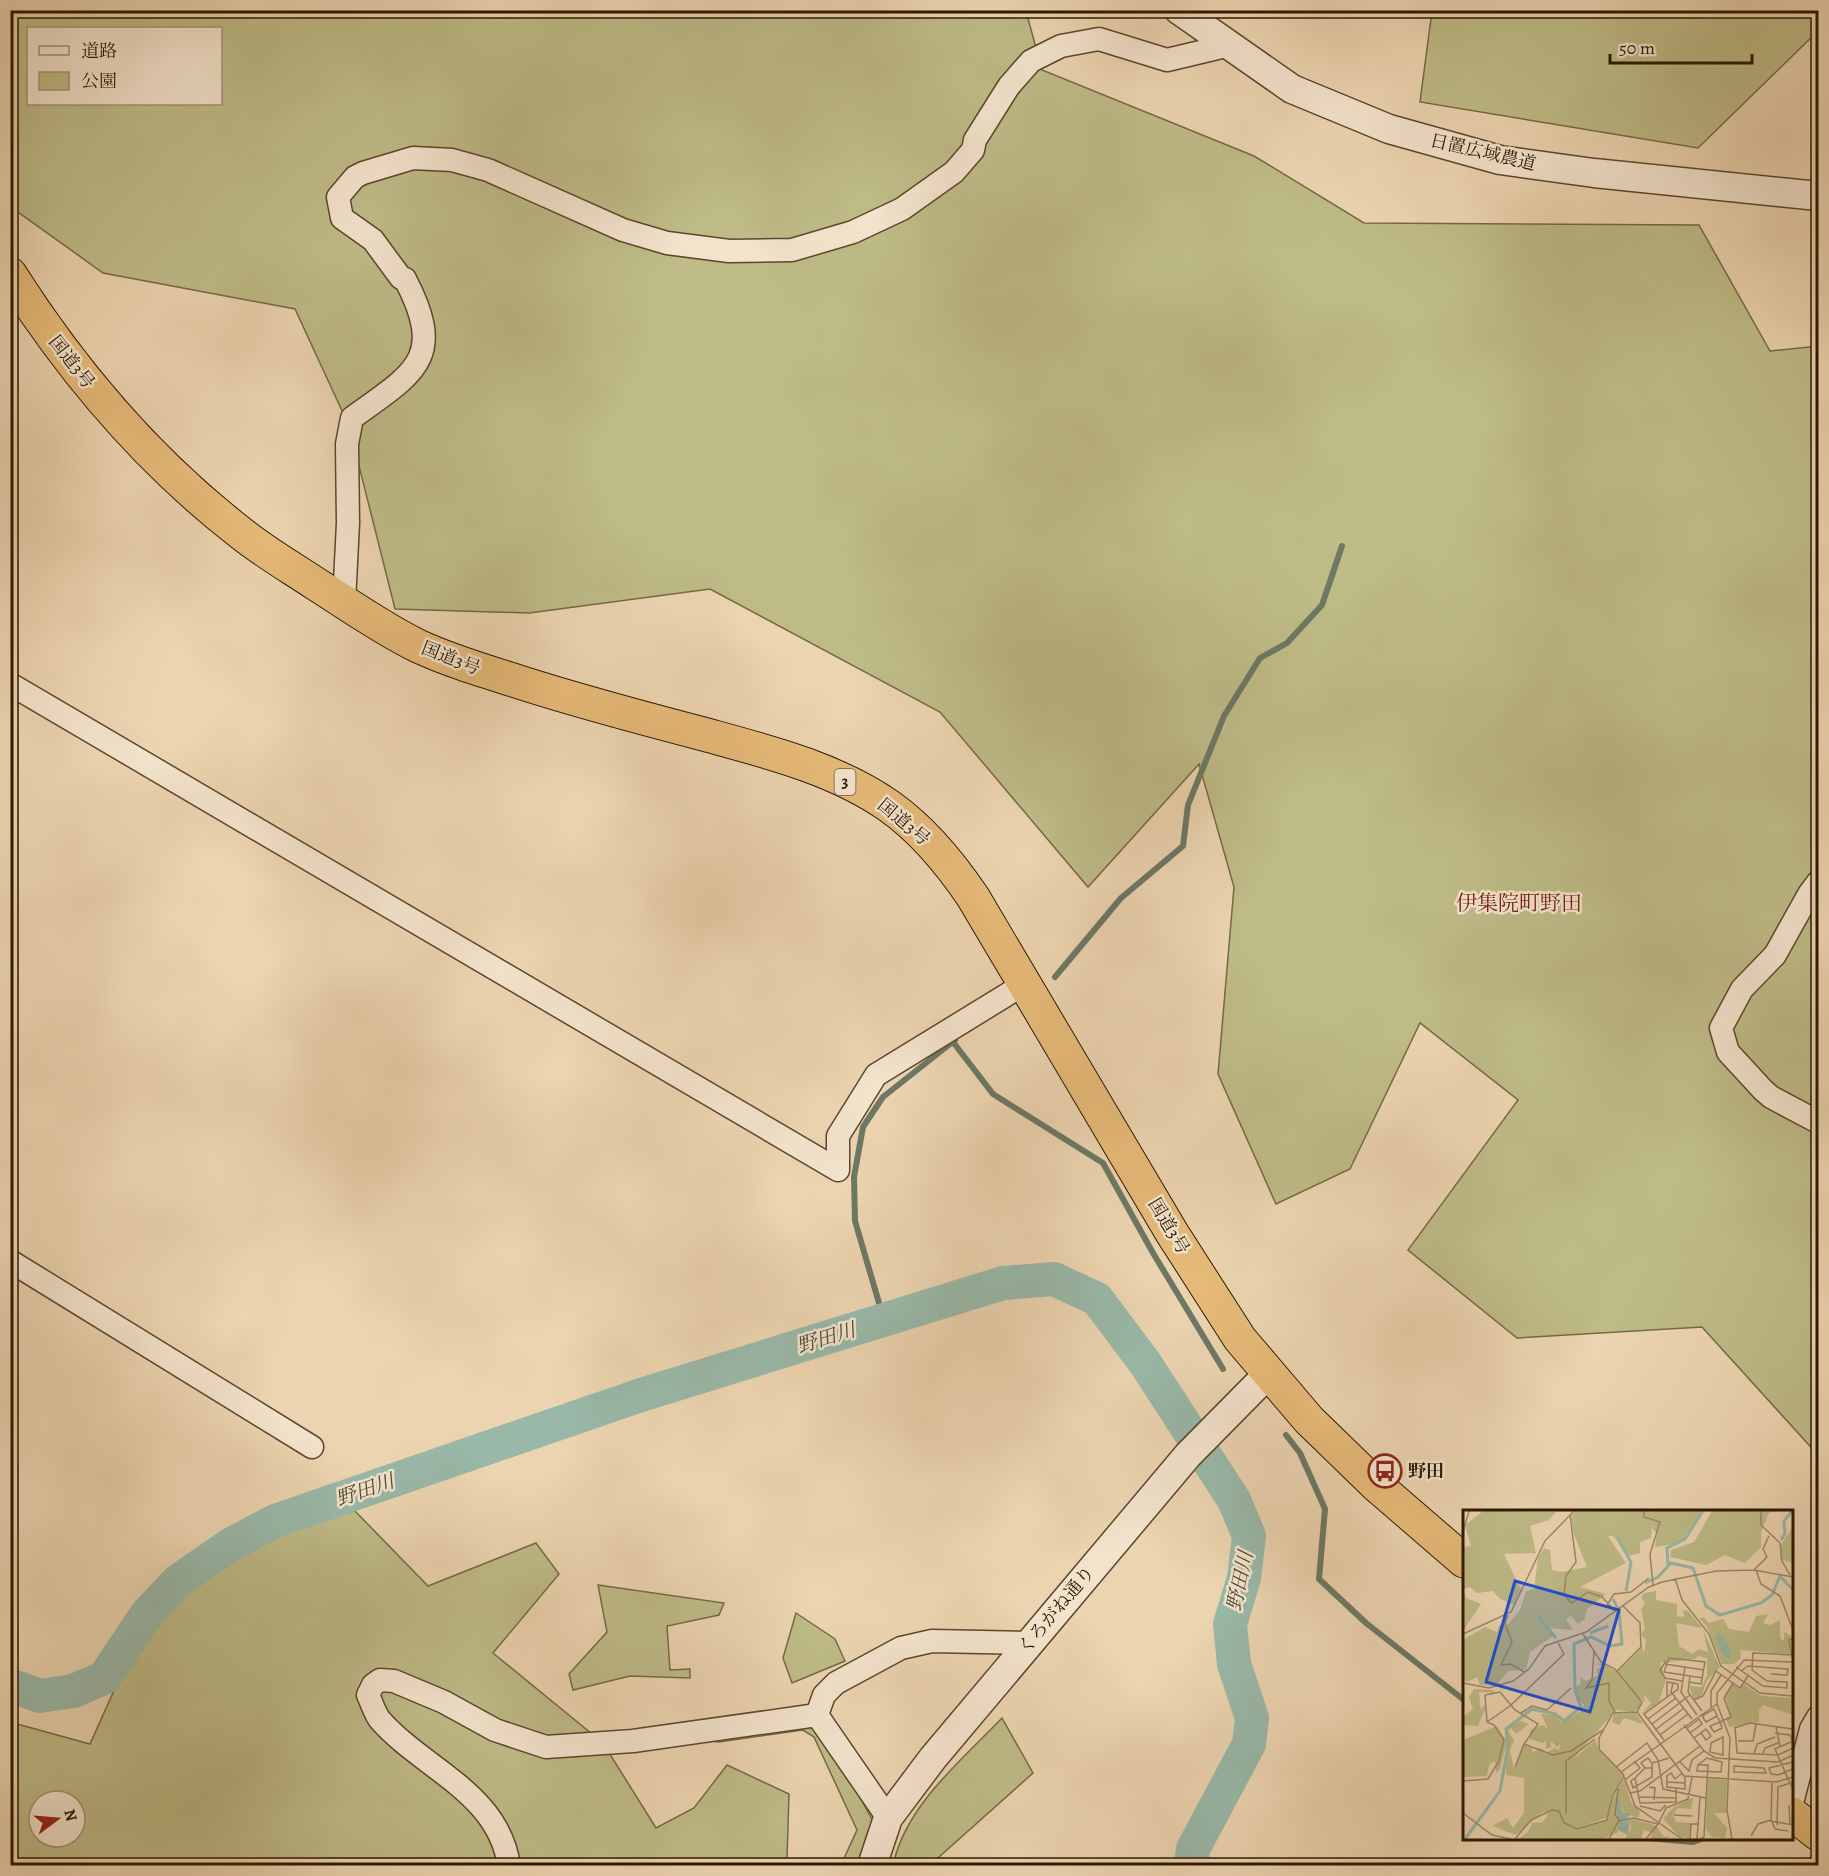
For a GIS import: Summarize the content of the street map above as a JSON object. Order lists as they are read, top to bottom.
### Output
{
  "streets": {
    "highway": ["国道3号", "3"],
    "street": ["日置広域農道", "くろがね通り"]
  },
  "crossings": [
    ["国道3号", "くろがね通り"]
  ],
  "districts": ["伊集院町野田"],
  "water": ["野田川"],
  "places": {
    "bus stop": ["野田"]
  },
  "legend": ["道路", "公園"],
  "scale_bar": "50 m",
  "north": "right"
}
